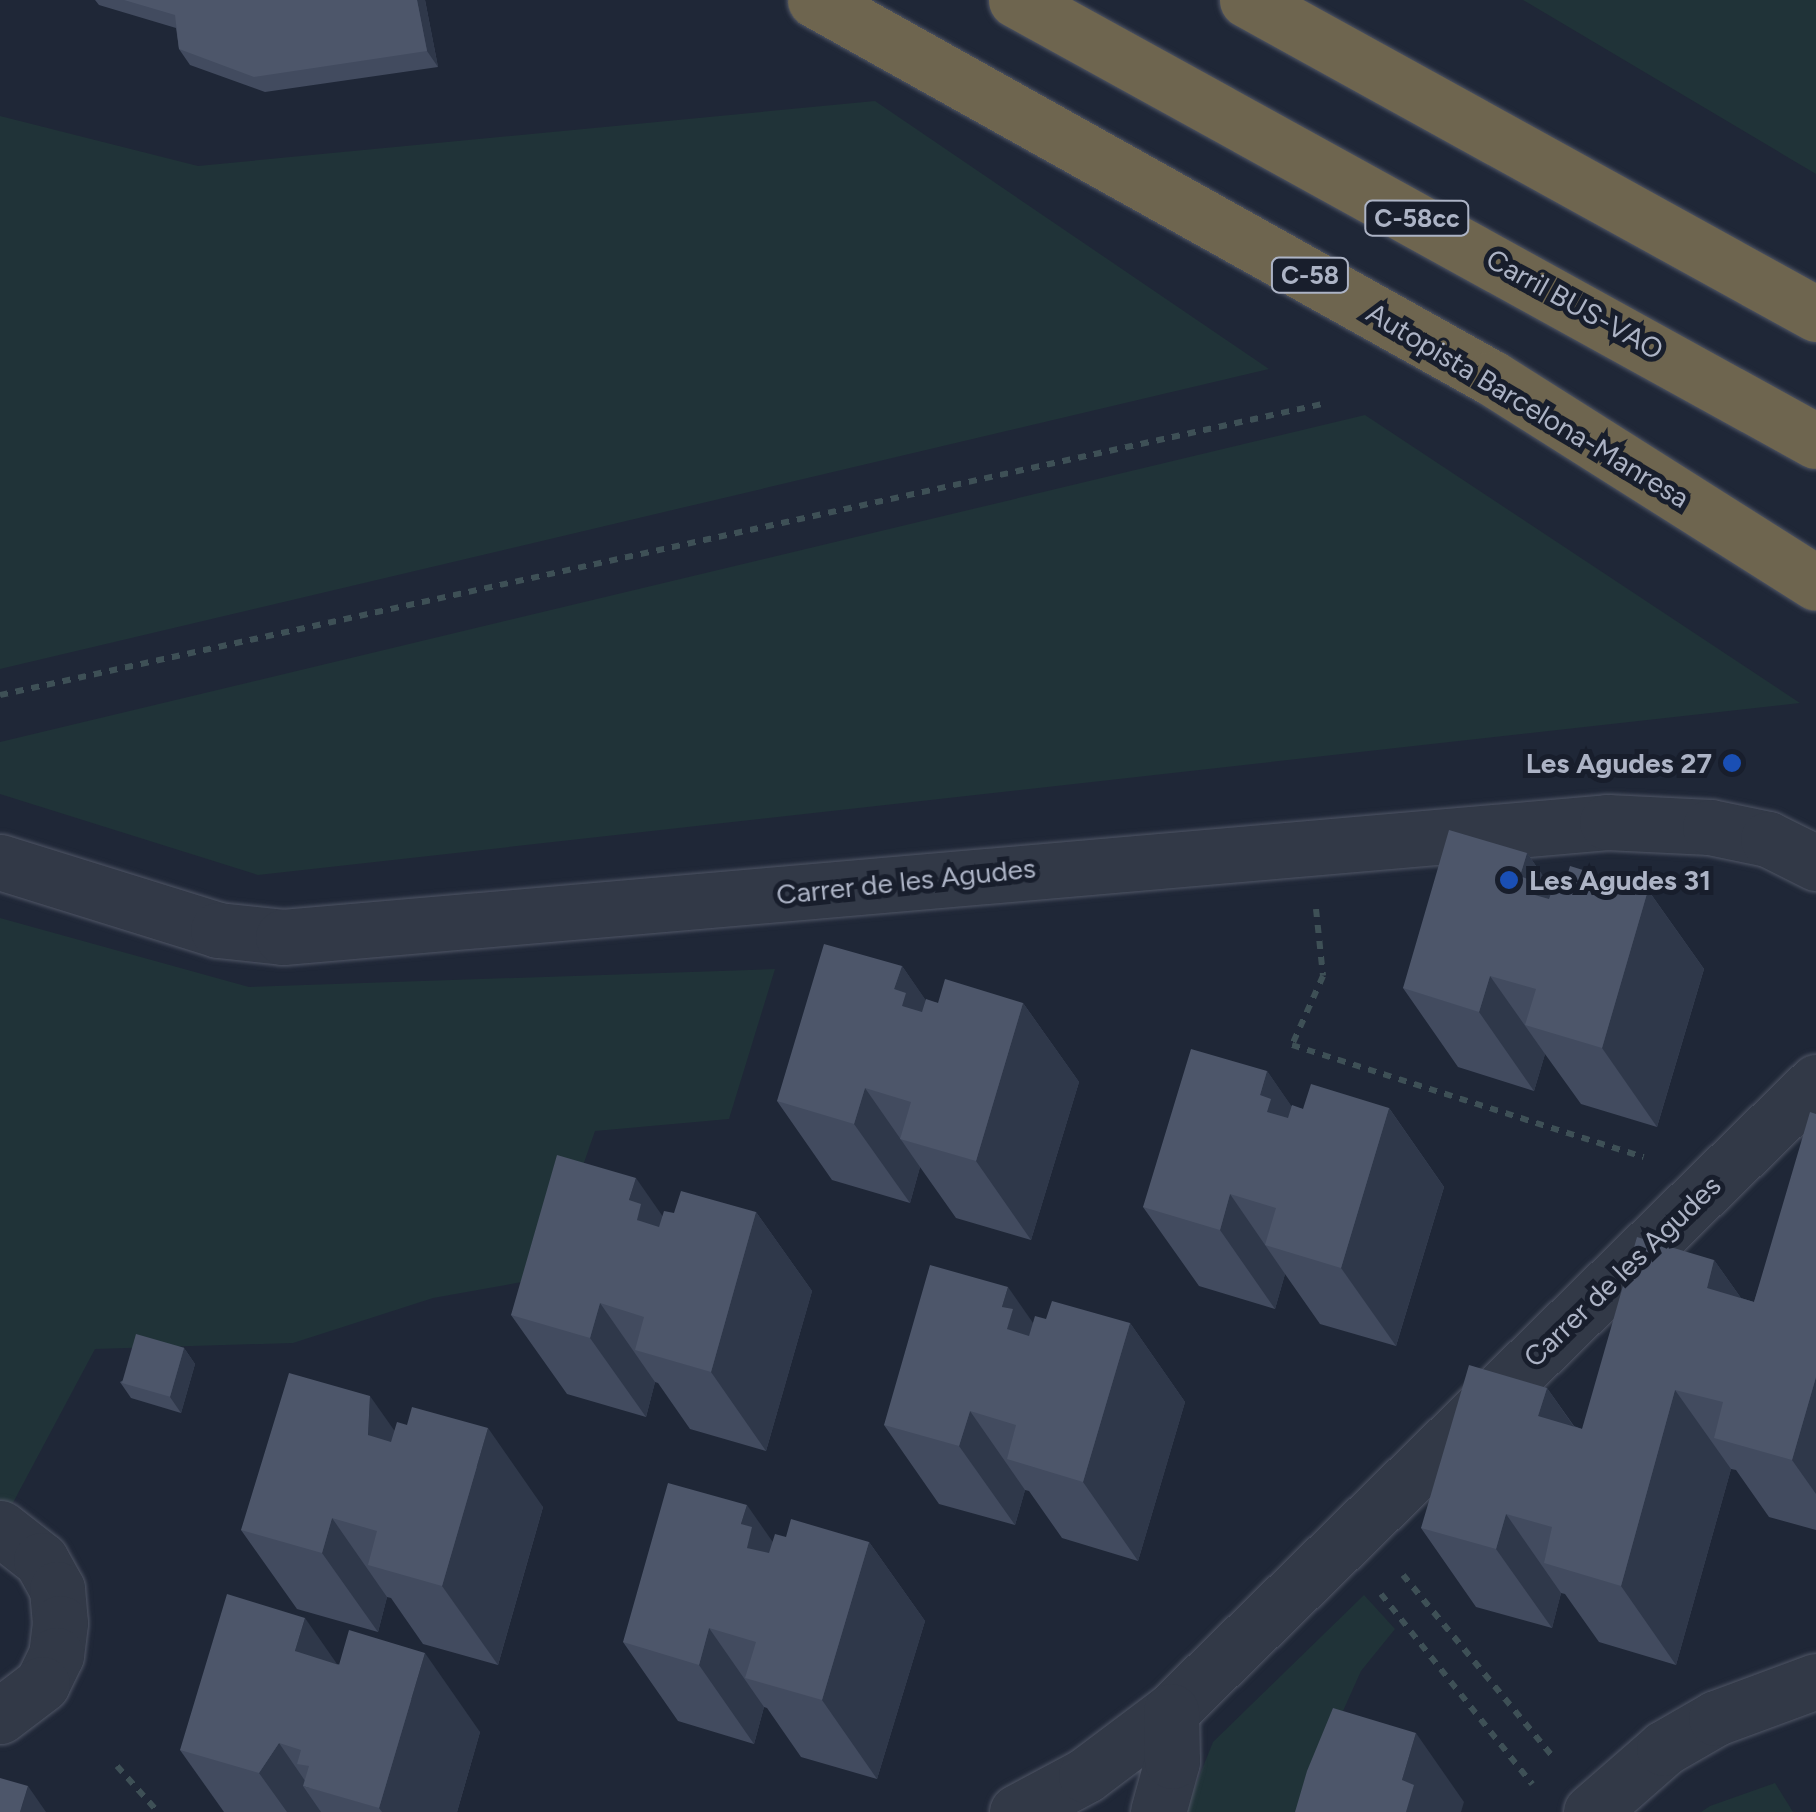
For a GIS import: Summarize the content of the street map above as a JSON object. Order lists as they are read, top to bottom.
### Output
{
  "streets": {
    "highway": [
      "C-58cc",
      "C-58",
      "Carril BUS-VAO",
      "Autopista Barcelona-Manresa"
    ],
    "street": ["Carrer de les Agudes"]
  },
  "places": ["Les Agudes 27", "Les Agudes 31"]
}
